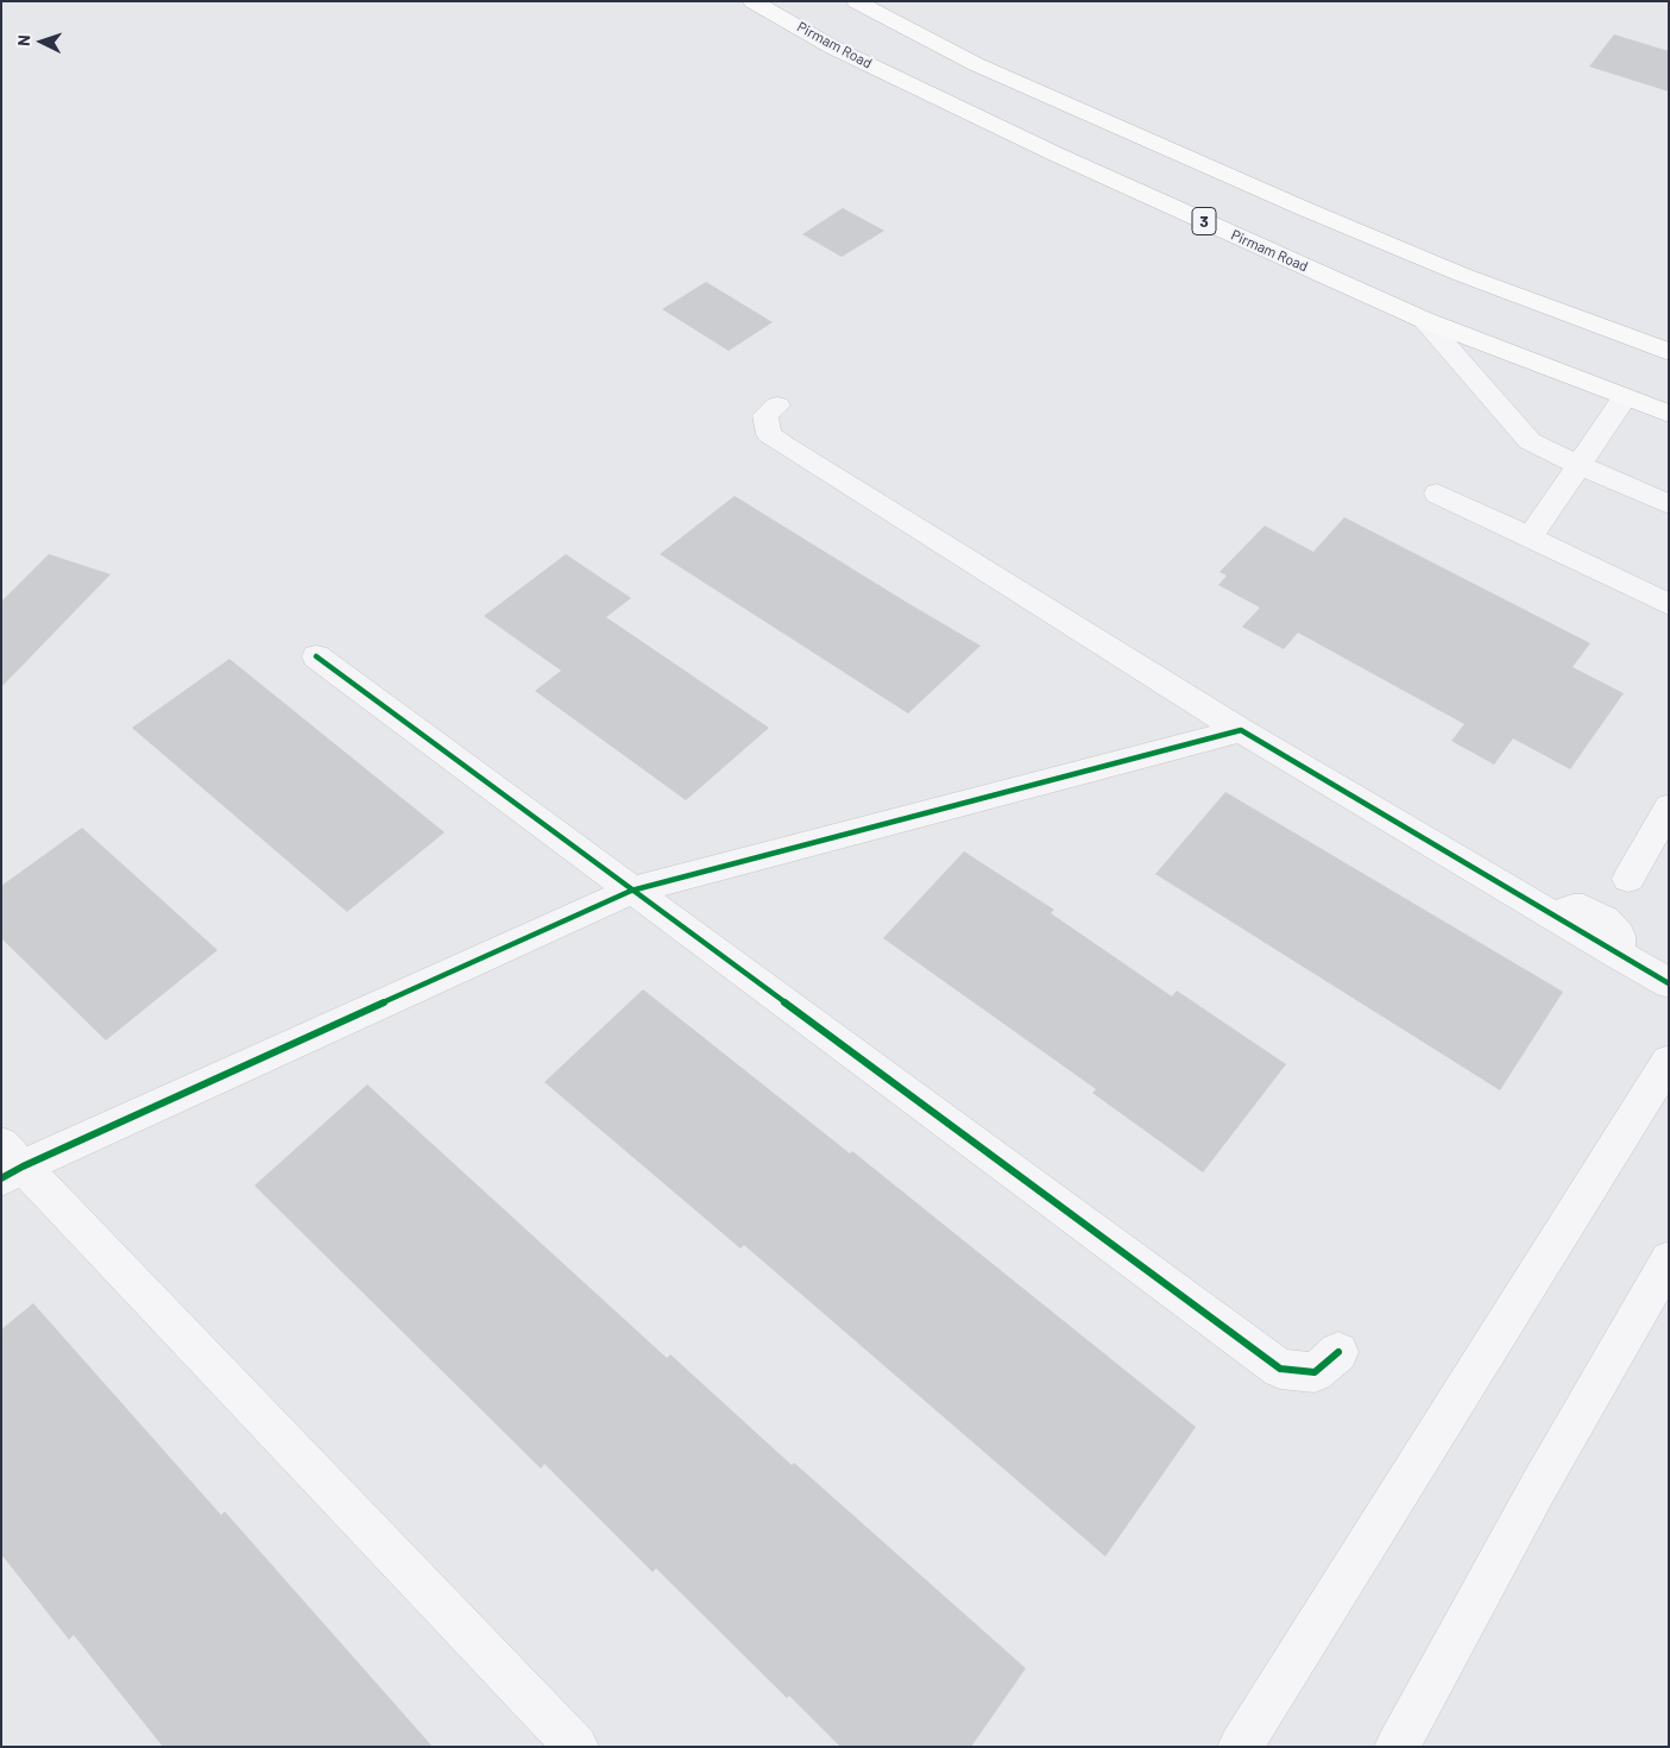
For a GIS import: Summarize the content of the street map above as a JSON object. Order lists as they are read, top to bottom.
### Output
{
  "streets": {
    "highway": ["Pirmam Road", "3"]
  },
  "north": "left"
}
